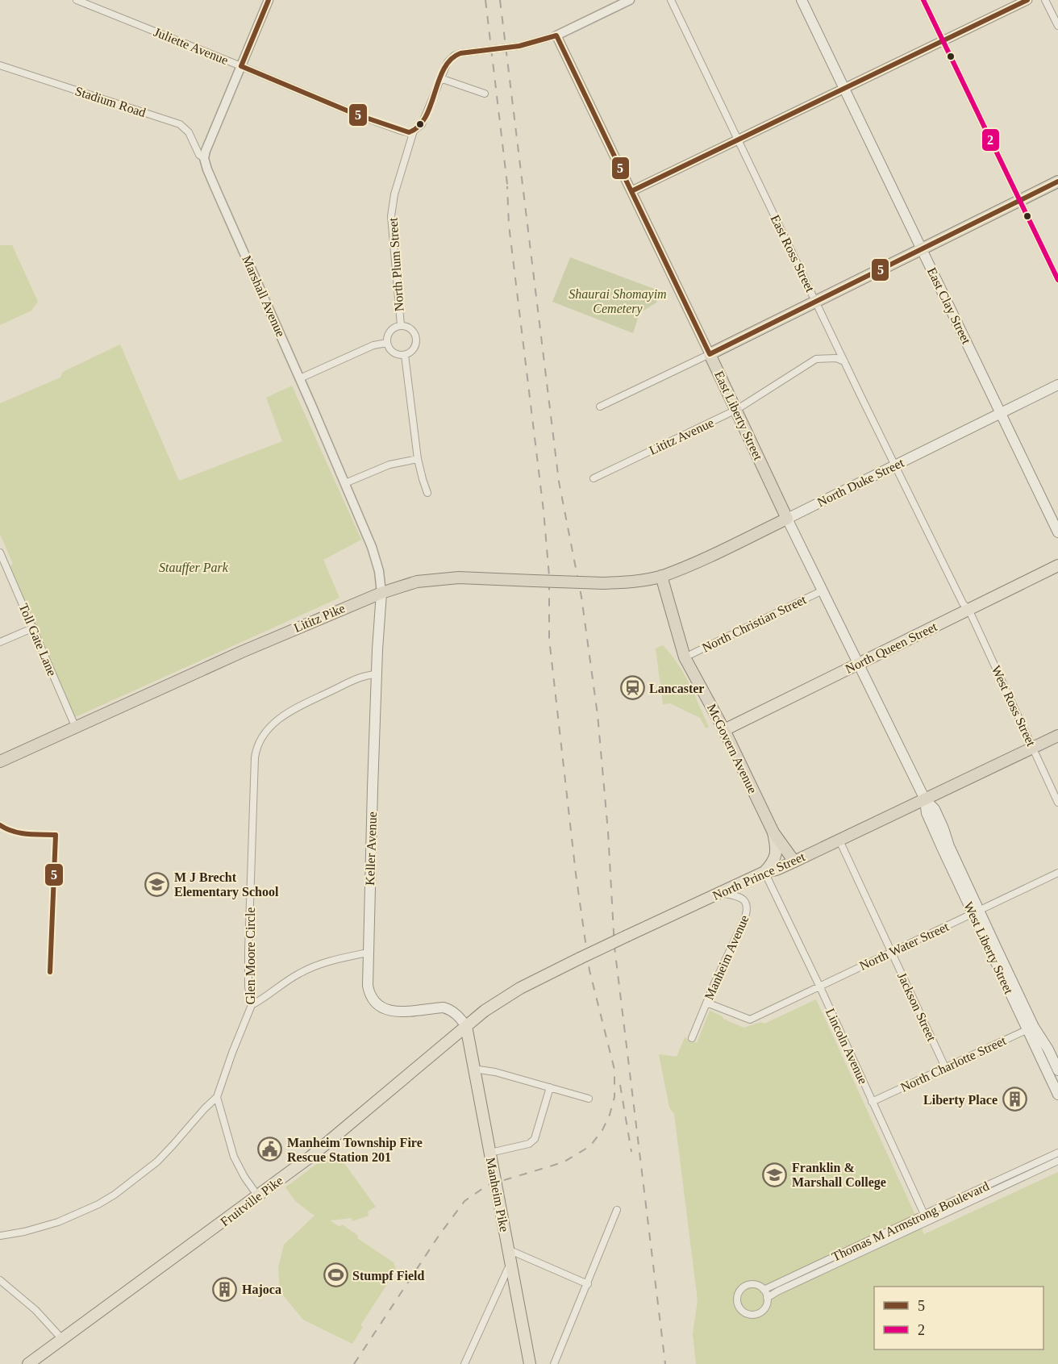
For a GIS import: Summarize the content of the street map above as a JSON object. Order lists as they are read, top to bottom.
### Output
{
  "streets": {
    "highway": [
      "East Liberty Street",
      "North Duke Street",
      "Lititz Pike",
      "McGovern Avenue",
      "North Prince Street"
    ],
    "main road": [
      "East Clay Street",
      "North Queen Street",
      "Keller Avenue",
      "West Liberty Street",
      "Manheim Pike",
      "Fruitville Pike"
    ],
    "street": [
      "Juliette Avenue",
      "Stadium Road",
      "East Ross Street",
      "North Plum Street",
      "Marshall Avenue",
      "Lititz Avenue",
      "North Christian Street",
      "Toll Gate Lane",
      "West Ross Street",
      "North Water Street",
      "Glen Moore Circle",
      "Manheim Avenue",
      "Jackson Street",
      "Lincoln Avenue",
      "North Charlotte Street",
      "Thomas M Armstrong Boulevard"
    ]
  },
  "crossings": [
    ["Juliette Avenue", "North Plum Street"],
    ["Stadium Road", "Marshall Avenue"],
    ["East Ross Street", "Lititz Avenue"],
    ["East Ross Street", "North Duke Street"],
    ["East Ross Street", "North Queen Street"],
    ["East Ross Street", "West Ross Street"],
    ["North Plum Street", "East Liberty Street"],
    ["Marshall Avenue", "Lititz Pike"],
    ["Marshall Avenue", "Keller Avenue"],
    ["East Clay Street", "North Duke Street"],
    ["East Liberty Street", "Lititz Avenue"],
    ["East Liberty Street", "North Duke Street"],
    ["East Liberty Street", "North Christian Street"],
    ["East Liberty Street", "North Queen Street"],
    ["East Liberty Street", "West Liberty Street"],
    ["North Duke Street", "Lititz Pike"],
    ["North Duke Street", "McGovern Avenue"],
    ["Lititz Pike", "Toll Gate Lane"],
    ["Lititz Pike", "McGovern Avenue"],
    ["Lititz Pike", "Keller Avenue"],
    ["North Christian Street", "McGovern Avenue"],
    ["North Queen Street", "West Ross Street"],
    ["North Queen Street", "McGovern Avenue"],
    ["North Queen Street", "West Liberty Street"],
    ["West Ross Street", "North Prince Street"],
    ["McGovern Avenue", "North Prince Street"],
    ["Keller Avenue", "North Prince Street"],
    ["Keller Avenue", "Glen Moore Circle"],
    ["Keller Avenue", "Manheim Pike"],
    ["Keller Avenue", "Fruitville Pike"],
    ["North Prince Street", "West Liberty Street"],
    ["North Prince Street", "Manheim Avenue"],
    ["North Prince Street", "Jackson Street"],
    ["North Prince Street", "Lincoln Avenue"],
    ["North Prince Street", "Manheim Pike"],
    ["North Prince Street", "Fruitville Pike"],
    ["North Water Street", "West Liberty Street"],
    ["North Water Street", "Manheim Avenue"],
    ["North Water Street", "Jackson Street"],
    ["North Water Street", "Lincoln Avenue"],
    ["West Liberty Street", "North Charlotte Street"],
    ["Jackson Street", "North Charlotte Street"],
    ["Lincoln Avenue", "North Charlotte Street"],
    ["Lincoln Avenue", "Thomas M Armstrong Boulevard"],
    ["Manheim Pike", "Fruitville Pike"]
  ],
  "parks": ["Shaurai Shomayim Cemetery", "Stauffer Park"],
  "places": {
    "station": ["Lancaster"],
    "school or university": ["M J Brecht Elementary School", "Franklin & Marshall College"],
    "building": ["Liberty Place", "Hajoca"],
    "public building": ["Manheim Township Fire Rescue Station 201"],
    "sports": ["Stumpf Field"]
  },
  "lines": ["transit line 5", "transit line 2"],
  "legend": ["5", "2"]
}
